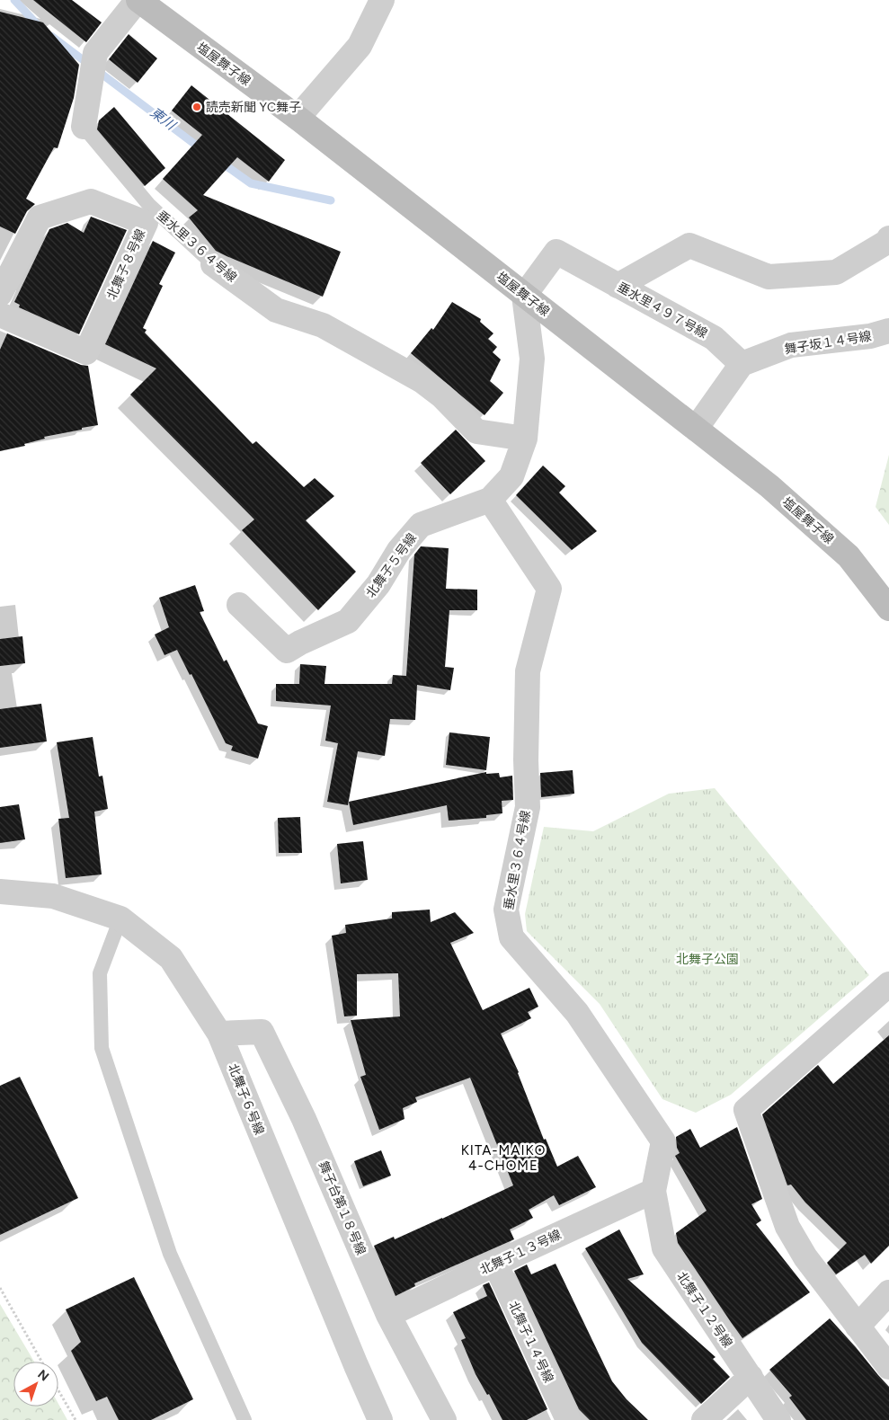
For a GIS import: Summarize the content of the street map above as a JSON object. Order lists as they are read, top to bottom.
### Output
{
  "streets": {
    "street": [
      "塩屋舞子線",
      "垂水里３６４号線",
      "北舞子８号線",
      "垂水里４９７号線",
      "舞子坂１４号線",
      "北舞子５号線",
      "北舞子６号線",
      "舞子台第１８号線",
      "北舞子１３号線",
      "北舞子１２号線",
      "北舞子１４号線"
    ]
  },
  "crossings": [
    ["塩屋舞子線", "垂水里３６４号線"],
    ["塩屋舞子線", "垂水里４９７号線"],
    ["塩屋舞子線", "北舞子５号線"],
    ["垂水里３６４号線", "北舞子５号線"],
    ["垂水里３６４号線", "北舞子１３号線"],
    ["垂水里３６４号線", "北舞子１２号線"],
    ["垂水里４９７号線", "舞子坂１４号線"],
    ["垂水里４９７号線", "北舞子５号線"],
    ["北舞子６号線", "舞子台第１８号線"],
    ["舞子台第１８号線", "北舞子１３号線"],
    ["北舞子１３号線", "北舞子１２号線"],
    ["北舞子１３号線", "北舞子１４号線"]
  ],
  "districts": ["KITA-MAIKO 4-CHOME"],
  "water": ["東川"],
  "parks": ["北舞子公園"],
  "places": ["読売新聞 YC舞子"],
  "north": "top right"
}
